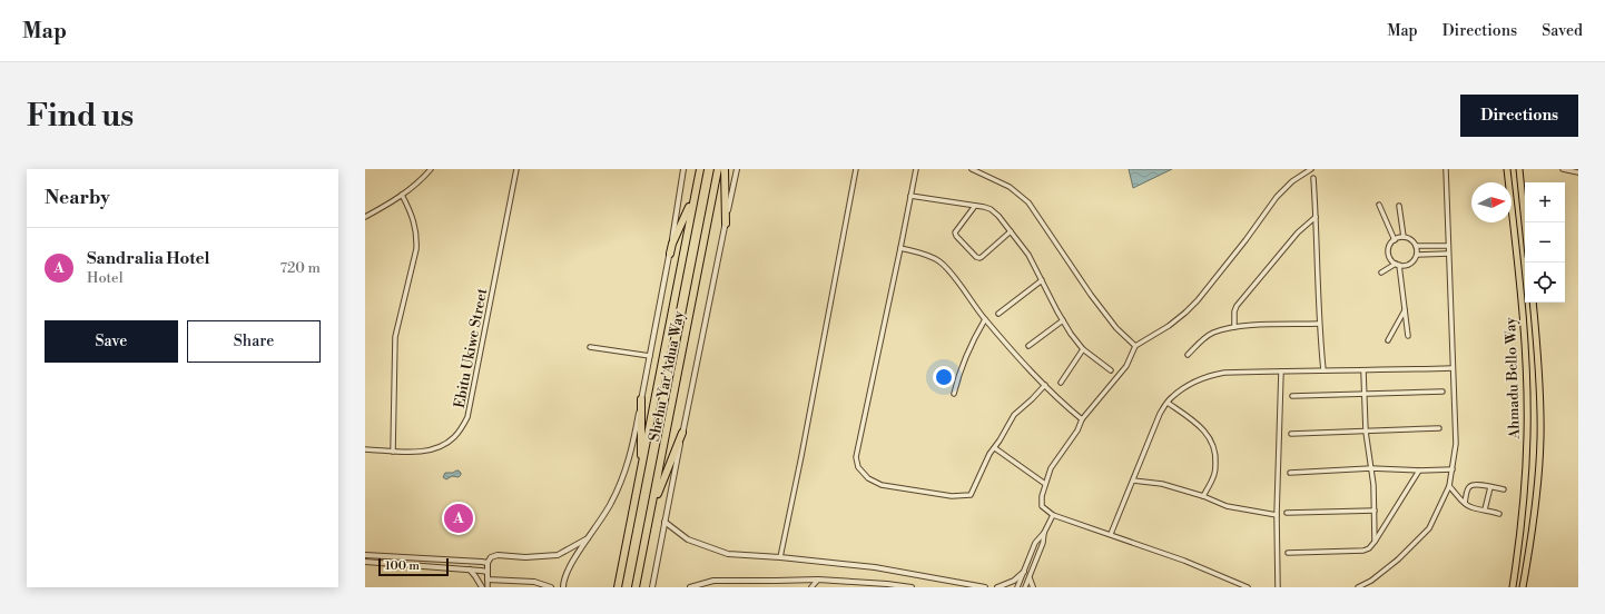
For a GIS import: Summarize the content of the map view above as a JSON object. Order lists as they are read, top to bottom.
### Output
{
  "streets": {
    "highway": ["Shehu Yar'Adua Way"],
    "main road": ["Ahmadu Bello Way"],
    "street": ["Ebitu Ukiwe Street"]
  },
  "scale_bar": "100 m",
  "north": "right",
  "page": {
    "header": "Map",
    "nav": ["Map", "Directions", "Saved"],
    "buttons": [
      "Directions",
      ["Save", "Share"]
    ],
    "title": "Find us",
    "heading": "Nearby",
    "map_buttons": ["+", "−"],
    "list": [
      {
        "mark": "A",
        "name": "Sandralia Hotel",
        "note": "Hotel",
        "value": "720 m"
      }
    ],
    "pins": "A",
    "scale": "100 m"
  }
}
